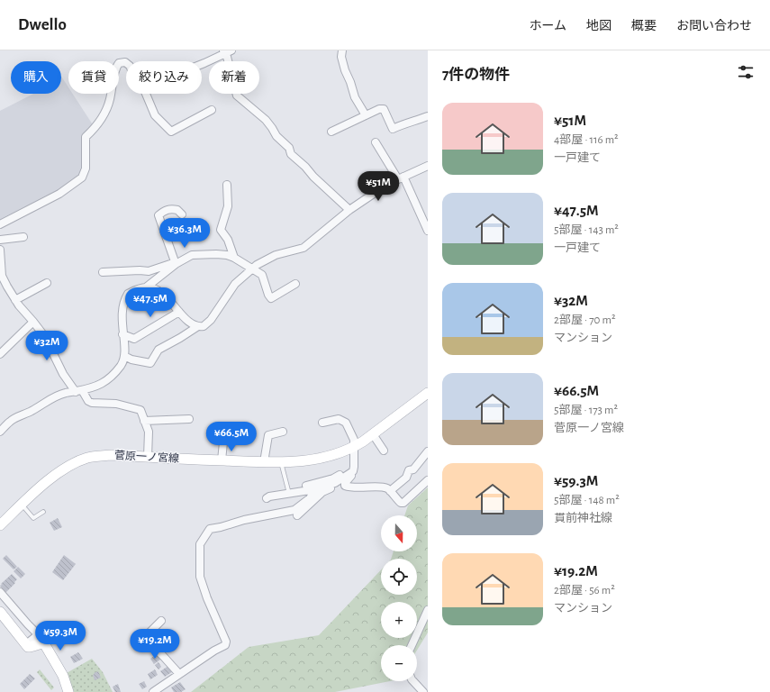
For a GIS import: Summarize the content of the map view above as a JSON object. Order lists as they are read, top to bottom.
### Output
{
  "streets": {
    "main road": ["菅原一ノ宮線"]
  },
  "north": "bottom",
  "page": {
    "header": "Dwello",
    "nav": [
      "ホーム",
      "地図",
      "概要",
      "お問い合わせ"
    ],
    "heading": "7件の物件",
    "chip": [
      "購入",
      "賃貸",
      "絞り込み",
      "新着"
    ],
    "list": [
      {
        "name": "¥51M",
        "note": "4部屋 · 116 m² · 一戸建て"
      },
      {
        "name": "¥47.5M",
        "note": "5部屋 · 143 m² · 一戸建て"
      },
      {
        "name": "¥32M",
        "note": "2部屋 · 70 m² · マンション"
      },
      {
        "name": "¥66.5M",
        "note": "5部屋 · 173 m² · 菅原一ノ宮線"
      },
      {
        "name": "¥59.3M",
        "note": "5部屋 · 148 m² · 貫前神社線"
      },
      {
        "name": "¥19.2M",
        "note": "2部屋 · 56 m² · マンション"
      }
    ],
    "price": [
      "¥51M",
      "¥36.3M",
      "¥47.5M",
      "¥32M",
      "¥66.5M",
      "¥59.3M",
      "¥19.2M"
    ],
    "map_buttons": ["+", "−"]
  }
}
